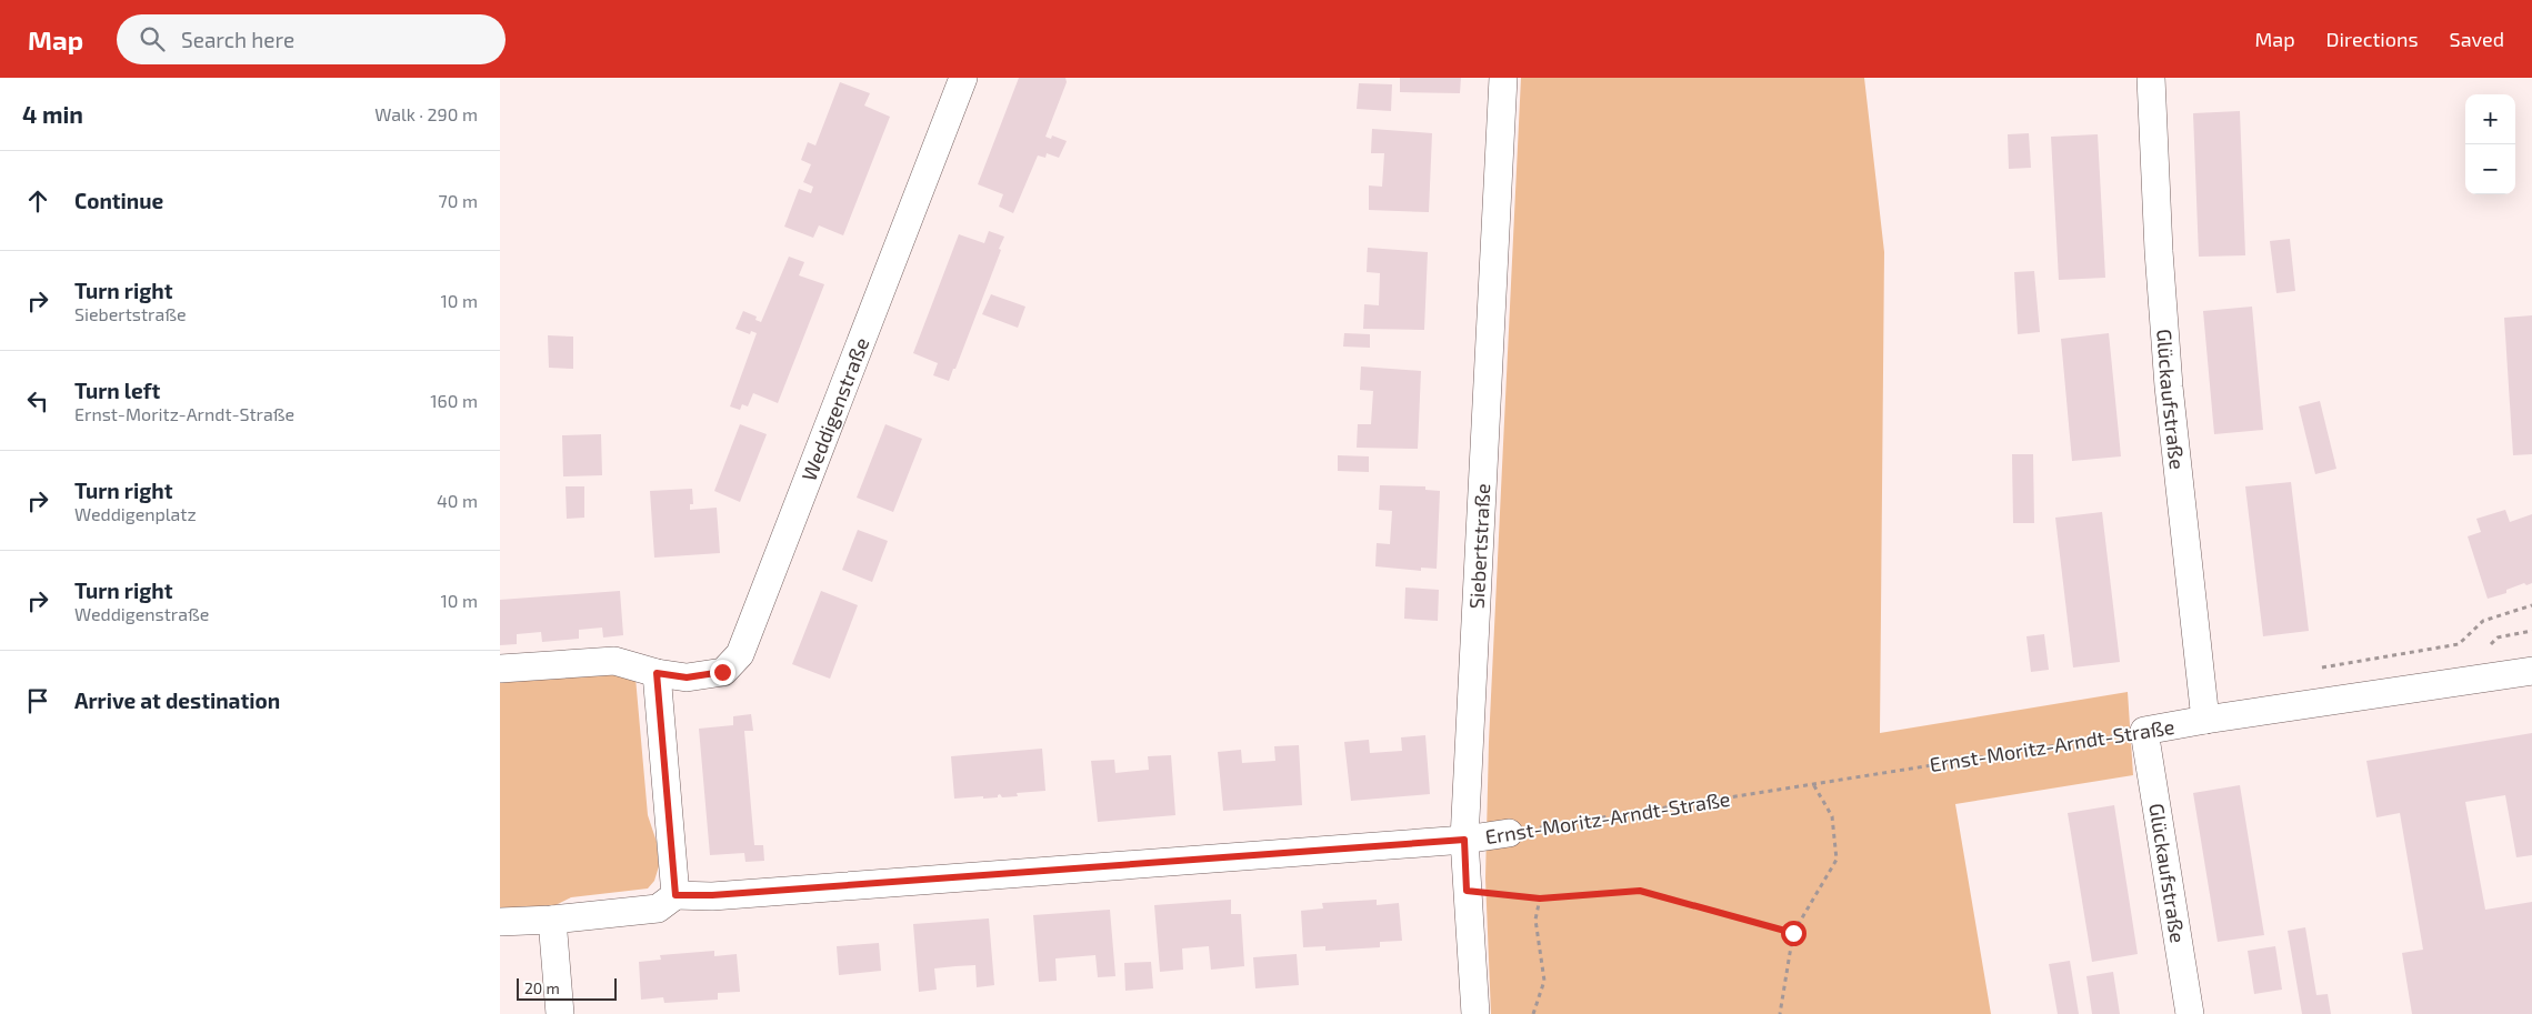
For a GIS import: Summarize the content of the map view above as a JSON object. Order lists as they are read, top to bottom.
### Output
{
  "streets": {
    "street": [
      "Glückaufstraße",
      "Weddigenstraße",
      "Siebertstraße",
      "Ernst-Moritz-Arndt-Straße"
    ]
  },
  "crossings": [
    ["Glückaufstraße", "Ernst-Moritz-Arndt-Straße"],
    ["Siebertstraße", "Ernst-Moritz-Arndt-Straße"]
  ],
  "scale_bar": "20 m",
  "page": {
    "header": "Map",
    "search": "Search here",
    "nav": ["Map", "Directions", "Saved"],
    "heading": ["4 min", "Walk · 290 m"],
    "map_buttons": ["+", "−"],
    "list": [
      ["Continue", "70 m"],
      ["Turn right", "Siebertstraße", "10 m"],
      ["Turn left", "Ernst-Moritz-Arndt-Straße", "160 m"],
      ["Turn right", "Weddigenplatz", "40 m"],
      ["Turn right", "Weddigenstraße", "10 m"],
      "Arrive at destination"
    ],
    "scale": "20 m"
  }
}
